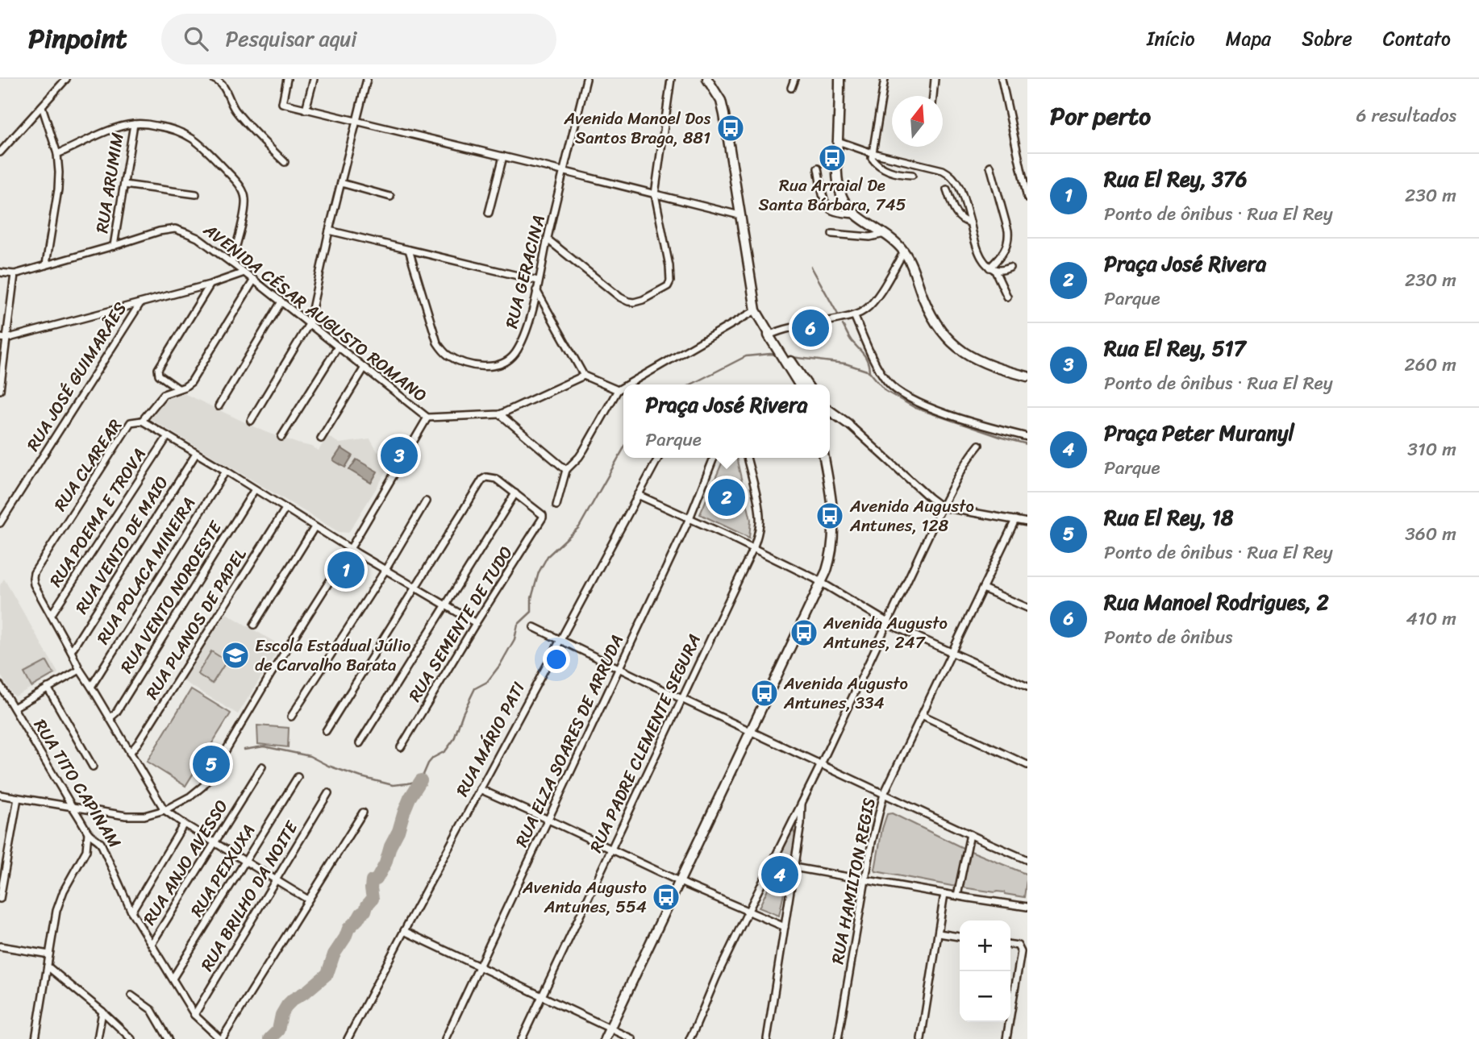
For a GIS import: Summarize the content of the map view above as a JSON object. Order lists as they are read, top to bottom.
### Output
{
  "streets": {
    "street": [
      "RUA ARUMIM",
      "RUA GERACINA",
      "AVENIDA CÉSAR AUGUSTO ROMANO",
      "RUA JOSÉ GUIMARÃES",
      "RUA CLAREAR",
      "RUA POEMA E TROVA",
      "RUA VENTO DE MAIO",
      "RUA POLACA MINEIRA",
      "RUA VENTO NOROESTE",
      "RUA PLANOS DE PAPEL",
      "RUA SEMENTE DE TUDO",
      "RUA MÁRIO PATI",
      "RUA ELZA SOARES DE ARRUDA",
      "RUA PADRE CLEMENTE SEGURA",
      "RUA TITO CAPINAM",
      "RUA ANJO AVESSO",
      "RUA PEIXUXA",
      "RUA HAMILTON REGIS",
      "RUA BRILHO DA NOITE"
    ]
  },
  "crossings": [
    ["RUA ARUMIM", "AVENIDA CÉSAR AUGUSTO ROMANO"],
    ["RUA CLAREAR", "RUA POEMA E TROVA"],
    ["RUA CLAREAR", "RUA VENTO DE MAIO"],
    ["RUA CLAREAR", "RUA POLACA MINEIRA"],
    ["RUA CLAREAR", "RUA VENTO NOROESTE"],
    ["RUA CLAREAR", "RUA PLANOS DE PAPEL"],
    ["RUA CLAREAR", "RUA SEMENTE DE TUDO"],
    ["RUA TITO CAPINAM", "RUA ANJO AVESSO"],
    ["RUA TITO CAPINAM", "RUA PEIXUXA"],
    ["RUA TITO CAPINAM", "RUA BRILHO DA NOITE"]
  ],
  "places": {
    "bus stop": [
      "Avenida Manoel Dos Santos Braga, 881",
      "Rua Arraial De Santa Bárbara, 745",
      "Avenida Augusto Antunes, 128",
      "Avenida Augusto Antunes, 247",
      "Avenida Augusto Antunes, 334",
      "Avenida Augusto Antunes, 554"
    ],
    "school or university": ["Escola Estadual Júlio de Carvalho Barata"]
  },
  "north": "top",
  "page": {
    "header": "Pinpoint",
    "search": "Pesquisar aqui",
    "nav": [
      "Início",
      "Mapa",
      "Sobre",
      "Contato"
    ],
    "heading": ["Por perto", "6 resultados"],
    "list": [
      {
        "mark": "1",
        "name": "Rua El Rey, 376",
        "note": "Ponto de ônibus · Rua El Rey",
        "value": "230 m"
      },
      {
        "mark": "2",
        "name": "Praça José Rivera",
        "note": "Parque",
        "value": "230 m"
      },
      {
        "mark": "3",
        "name": "Rua El Rey, 517",
        "note": "Ponto de ônibus · Rua El Rey",
        "value": "260 m"
      },
      {
        "mark": "4",
        "name": "Praça Peter Muranyl",
        "note": "Parque",
        "value": "310 m"
      },
      {
        "mark": "5",
        "name": "Rua El Rey, 18",
        "note": "Ponto de ônibus · Rua El Rey",
        "value": "360 m"
      },
      {
        "mark": "6",
        "name": "Rua Manoel Rodrigues, 2",
        "note": "Ponto de ônibus",
        "value": "410 m"
      }
    ],
    "pins": [
      "6",
      "3",
      "2",
      "1",
      "5",
      "4"
    ],
    "popup": ["Praça José Rivera", "Parque"],
    "map_buttons": ["+", "−"]
  }
}
